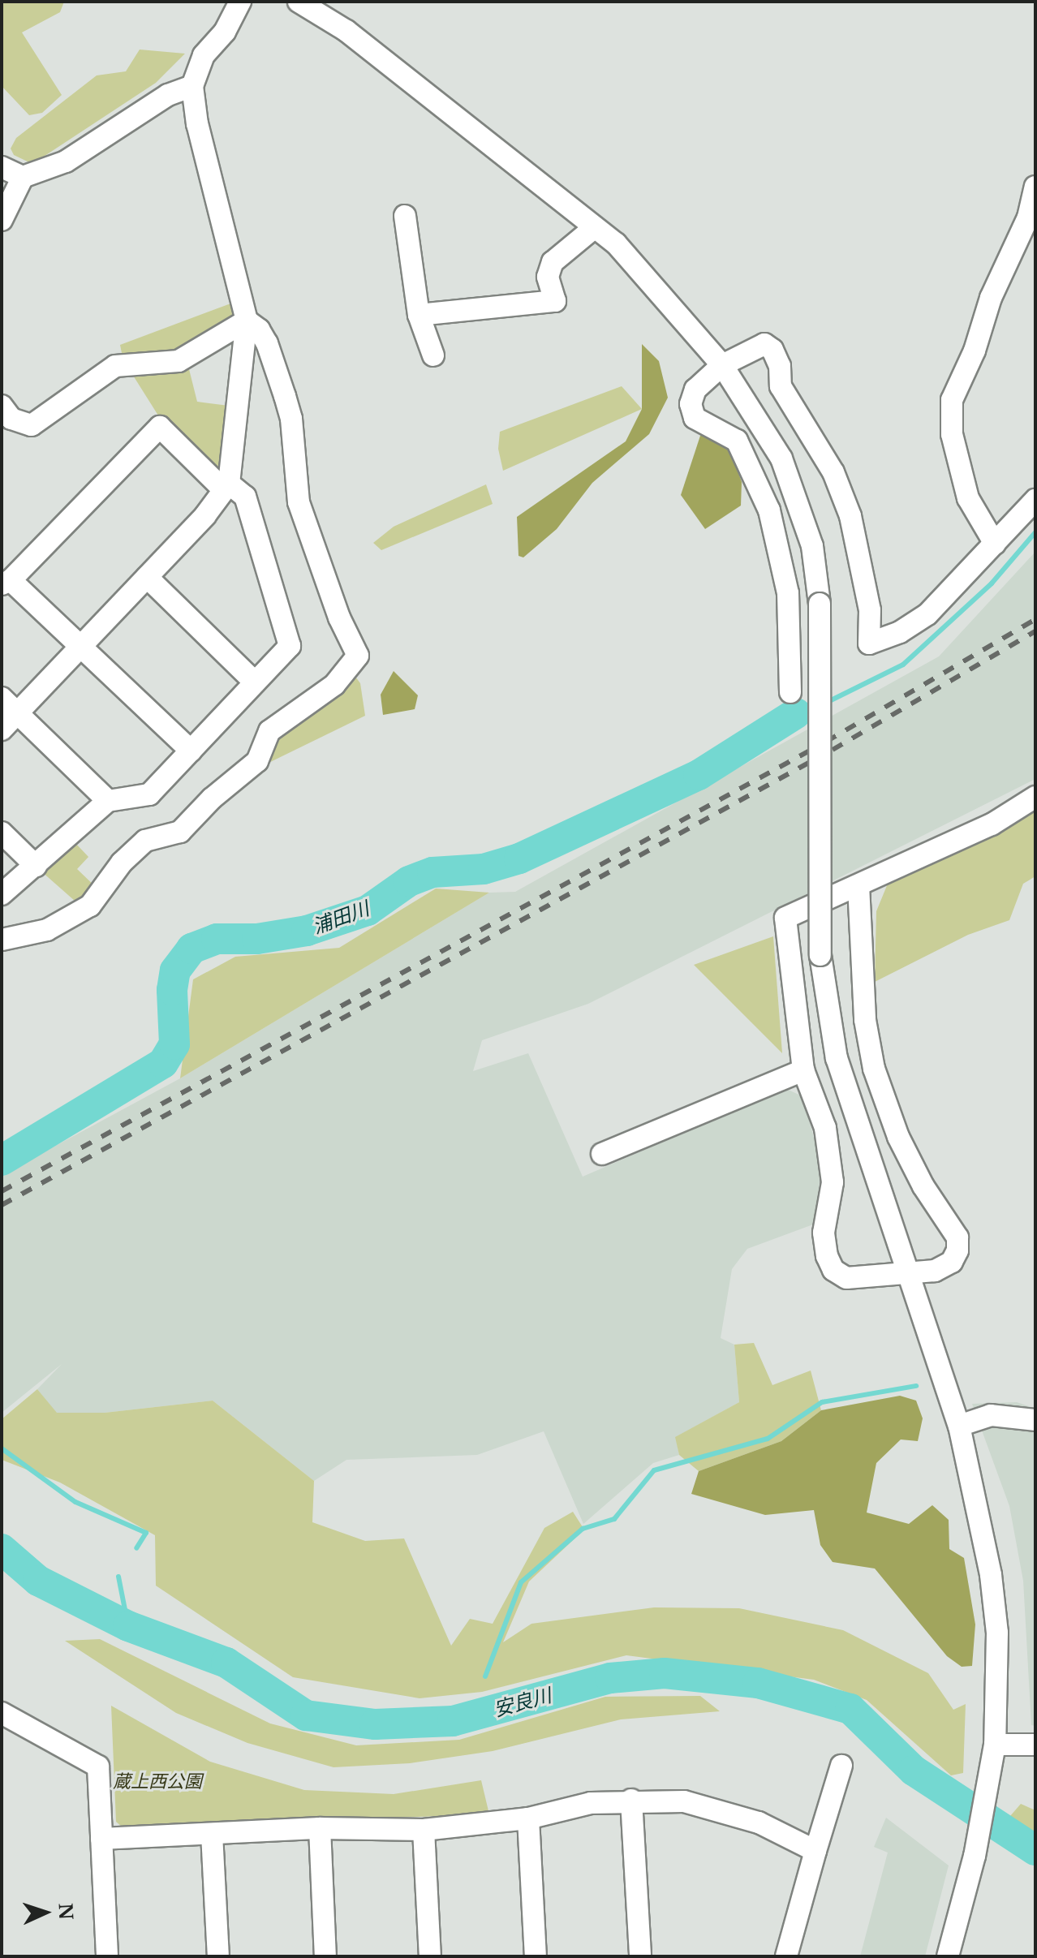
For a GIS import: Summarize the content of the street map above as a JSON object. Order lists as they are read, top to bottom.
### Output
{
  "water": ["浦田川", "安良川"],
  "parks": ["蔵上西公園"],
  "north": "right"
}
